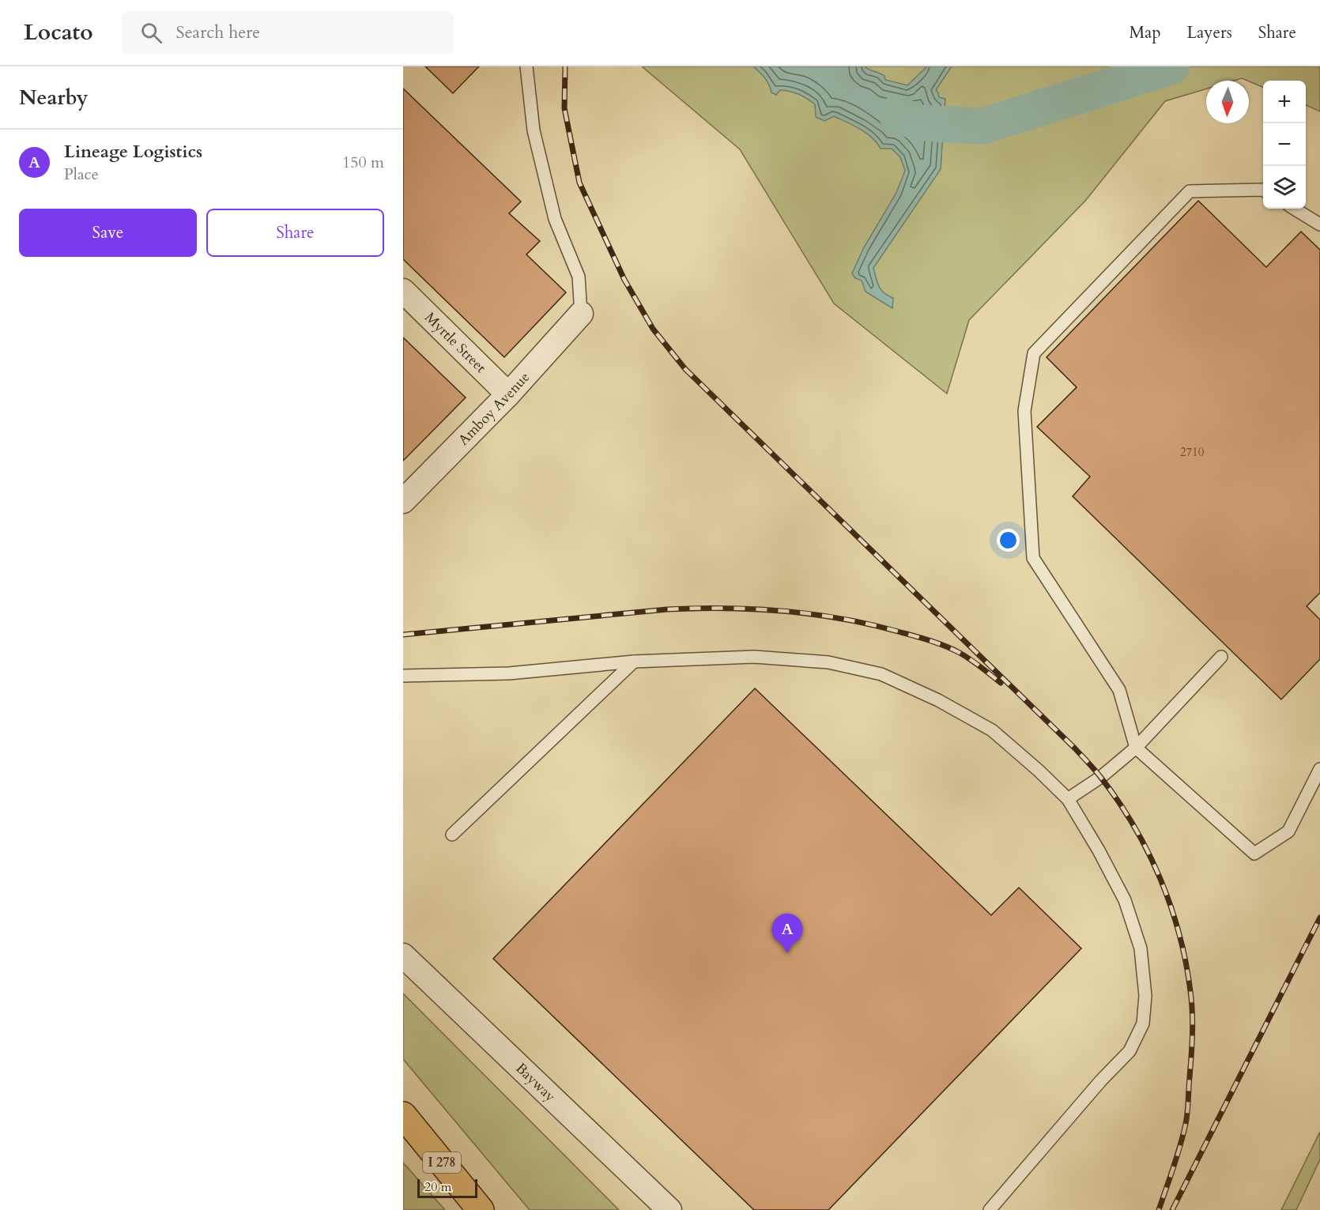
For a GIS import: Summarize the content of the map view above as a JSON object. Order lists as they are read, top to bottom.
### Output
{
  "streets": {
    "highway": ["I 278"],
    "street": ["Myrtle Street", "Amboy Avenue", "Bayway"]
  },
  "crossings": [
    ["Myrtle Street", "Amboy Avenue"]
  ],
  "house_numbers": ["2710"],
  "scale_bar": "20 m",
  "north": "bottom",
  "page": {
    "header": "Locato",
    "search": "Search here",
    "nav": ["Map", "Layers", "Share"],
    "heading": "Nearby",
    "map_buttons": ["+", "−"],
    "list": [
      {
        "mark": "A",
        "name": "Lineage Logistics",
        "note": "Place",
        "value": "150 m"
      }
    ],
    "buttons": ["Save", "Share"],
    "pins": "A",
    "scale": "20 m"
  }
}
